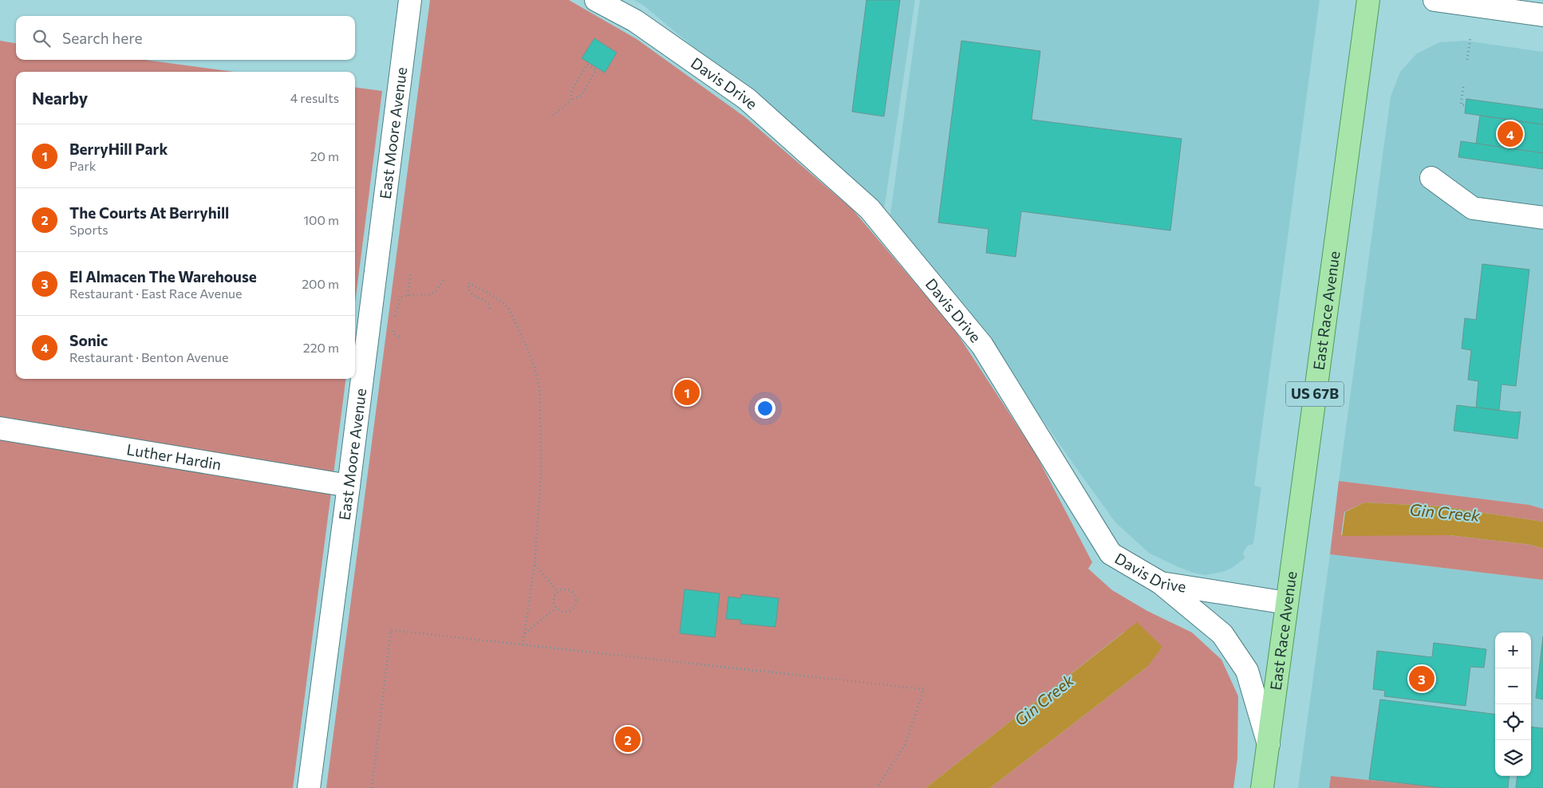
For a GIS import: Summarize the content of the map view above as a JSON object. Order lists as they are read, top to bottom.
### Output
{
  "streets": {
    "main road": ["East Race Avenue", "US 67B"],
    "street": ["Davis Drive", "East Moore Avenue", "Luther Hardin"]
  },
  "crossings": [
    ["Davis Drive", "East Race Avenue"],
    ["East Moore Avenue", "Luther Hardin"]
  ],
  "water": ["Gin Creek"],
  "page": {
    "search": "Search here",
    "heading": ["Nearby", "4 results"],
    "pins": [
      "4",
      "1",
      "3",
      "2"
    ],
    "list": [
      {
        "mark": "1",
        "name": "BerryHill Park",
        "note": "Park",
        "value": "20 m"
      },
      {
        "mark": "2",
        "name": "The Courts At Berryhill",
        "note": "Sports",
        "value": "100 m"
      },
      {
        "mark": "3",
        "name": "El Almacen The Warehouse",
        "note": "Restaurant · East Race Avenue",
        "value": "200 m"
      },
      {
        "mark": "4",
        "name": "Sonic",
        "note": "Restaurant · Benton Avenue",
        "value": "220 m"
      }
    ],
    "map_buttons": ["+", "−"]
  }
}
